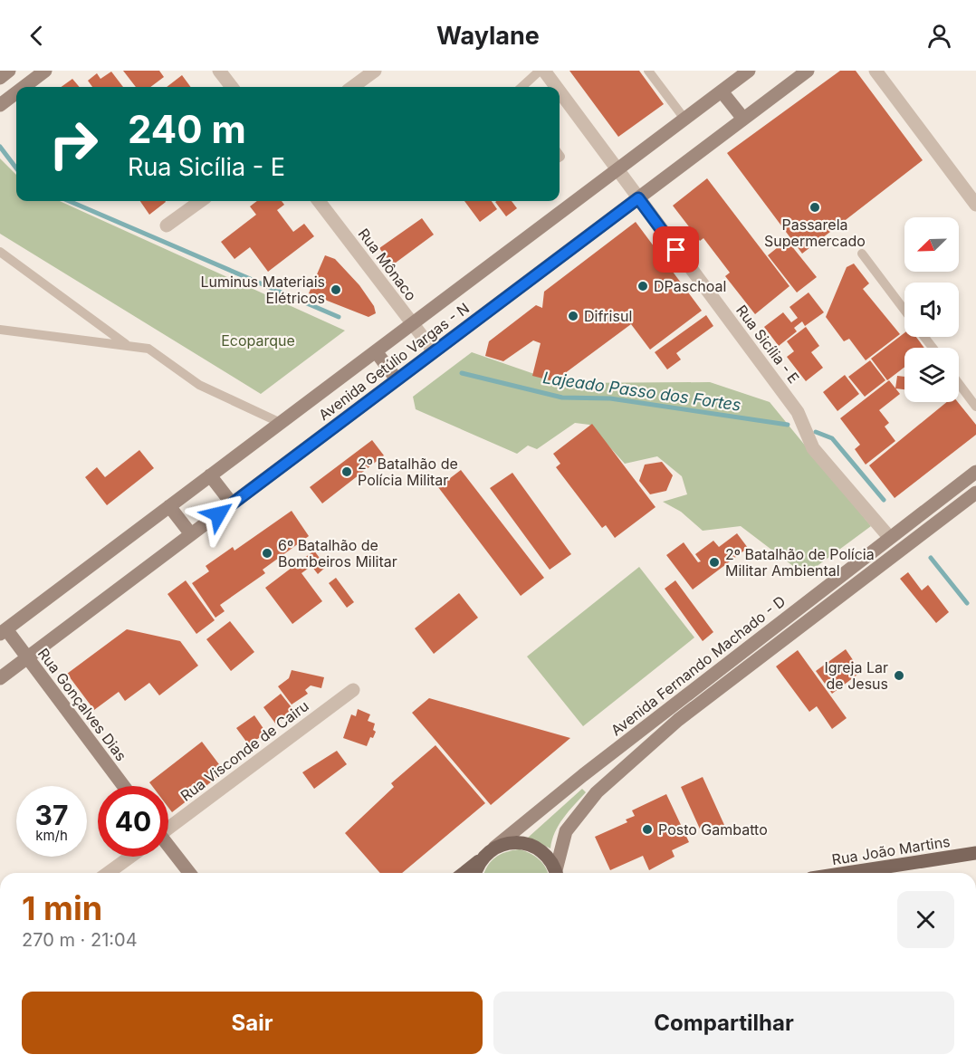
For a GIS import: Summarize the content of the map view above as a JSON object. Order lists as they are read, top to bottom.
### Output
{
  "streets": {
    "main road": ["Rua João Martins"],
    "street": [
      "Rua Mônaco",
      "Rua Sicília - E",
      "Avenida Getúlio Vargas - N",
      "Avenida Fernando Machado - D",
      "Rua Gonçalves Dias",
      "Rua Visconde de Cairu"
    ]
  },
  "crossings": [
    ["Rua Mônaco", "Avenida Getúlio Vargas - N"],
    ["Rua Sicília - E", "Avenida Getúlio Vargas - N"],
    ["Rua Sicília - E", "Avenida Fernando Machado - D"],
    ["Avenida Getúlio Vargas - N", "Rua Gonçalves Dias"]
  ],
  "water": ["Lajeado Passo dos Fortes"],
  "parks": ["Ecoparque"],
  "places": [
    "Passarela Supermercado",
    "DPaschoal",
    "Luminus Materiais Elétricos",
    "Difrisul",
    "2º Batalhão de Polícia Militar",
    "6º Batalhão de Bombeiros Militar",
    "2º Batalhão de Polícia Militar Ambiental",
    "Igreja Lar de Jesus",
    "Posto Gambatto"
  ],
  "north": "bottom left",
  "page": {
    "header": "Waylane",
    "turn": ["240 m", "Rua Sicília - E"],
    "speed": "37 km/h",
    "limit": "40",
    "heading": ["1 min", "270 m · 21:04"],
    "buttons": ["Sair", "Compartilhar"]
  }
}
